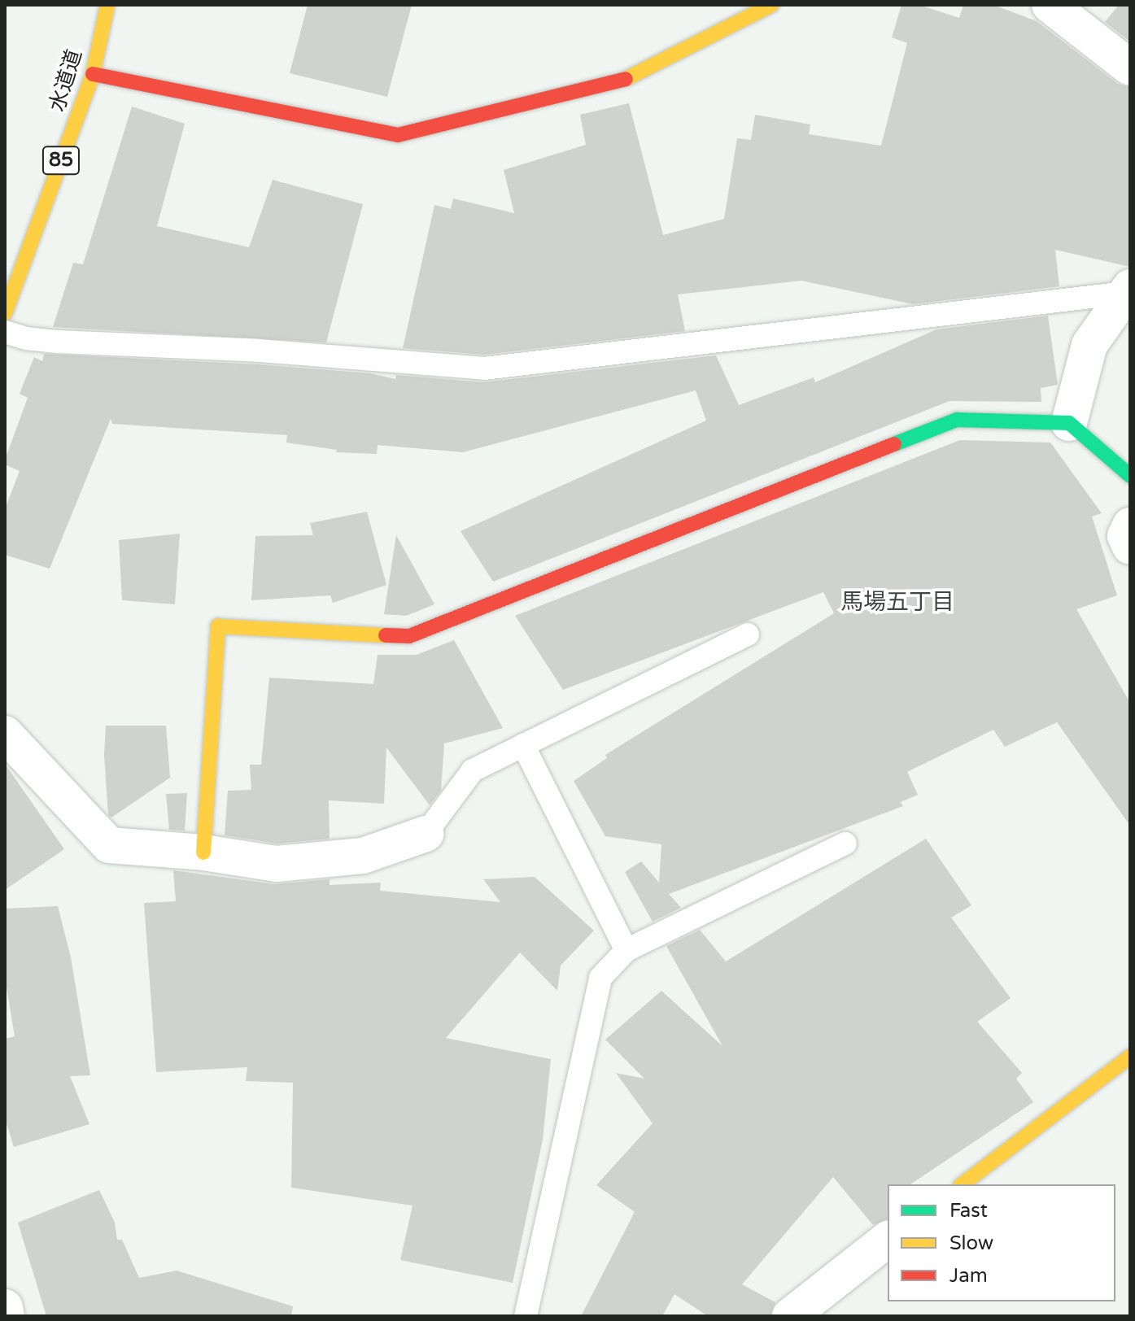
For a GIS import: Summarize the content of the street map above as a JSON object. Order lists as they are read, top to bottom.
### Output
{
  "streets": {
    "street": ["水道道", "85"]
  },
  "districts": ["馬場五丁目"],
  "legend": ["Fast", "Slow", "Jam"]
}
